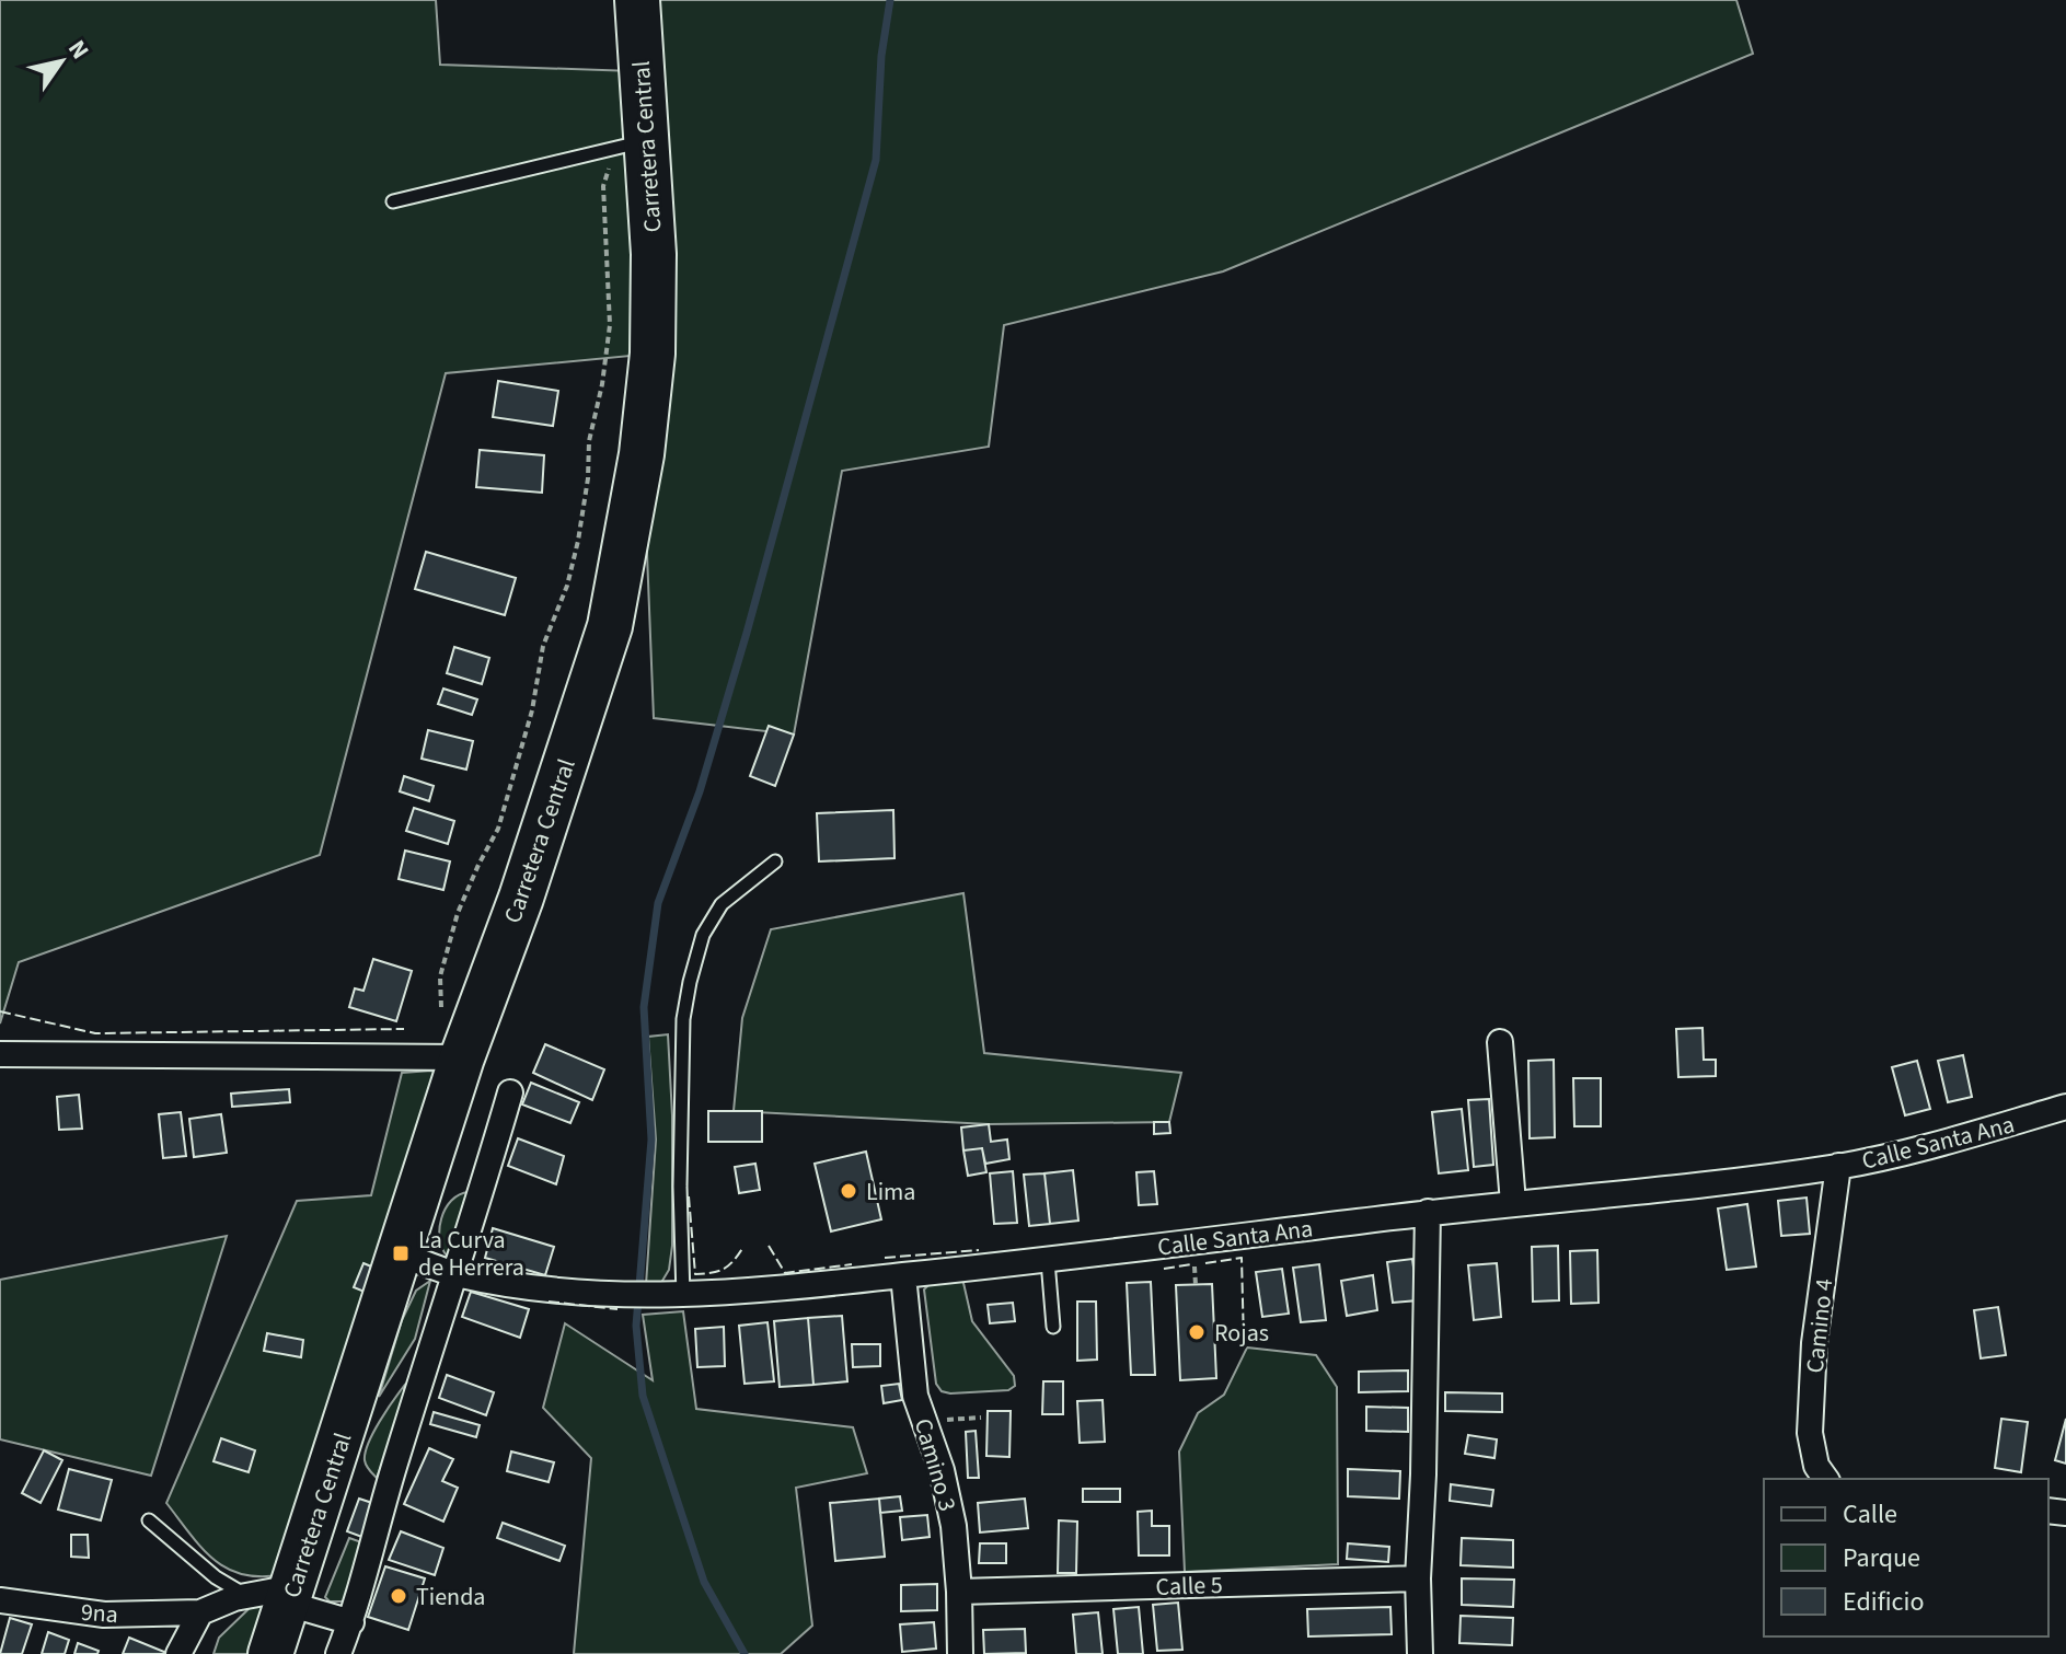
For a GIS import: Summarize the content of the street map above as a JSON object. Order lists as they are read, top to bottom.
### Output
{
  "streets": {
    "highway": ["Carretera Central"],
    "street": [
      "Calle Santa Ana",
      "Camino 4",
      "Camino 3",
      "Calle 5",
      "9na"
    ]
  },
  "crossings": [
    ["Carretera Central", "Calle Santa Ana"],
    ["Carretera Central", "9na"],
    ["Calle Santa Ana", "Camino 4"],
    ["Calle Santa Ana", "Camino 3"],
    ["Camino 3", "Calle 5"]
  ],
  "places": {
    "other": ["Lima", "Rojas", "Tienda"],
    "transit": ["La Curva de Herrera"]
  },
  "legend": ["Calle", "Parque", "Edificio"],
  "north": "top right"
}
